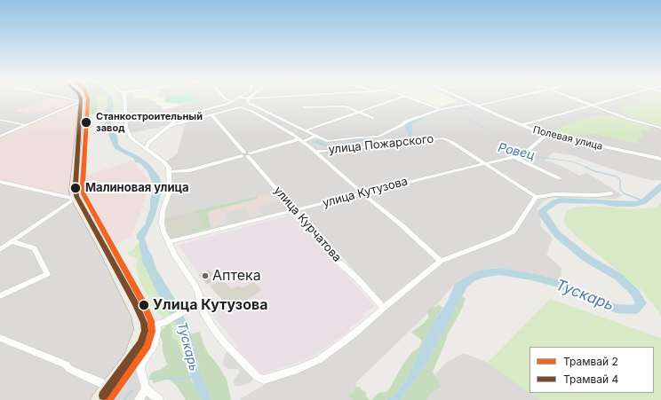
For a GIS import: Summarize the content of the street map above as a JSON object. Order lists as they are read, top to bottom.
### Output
{
  "streets": {
    "street": [
      "Полевая улица",
      "улица Пожарского",
      "улица Кутузова",
      "улица Курчатова"
    ]
  },
  "crossings": [
    ["улица Пожарского", "улица Кутузова"],
    ["улица Кутузова", "улица Курчатова"]
  ],
  "water": ["Ровец", "Тускарь"],
  "places": [
    "Станкостроительный завод",
    "Малиновая улица",
    "Аптека",
    "Улица Кутузова"
  ],
  "lines": ["tram line 2", "tram line 4"],
  "legend": ["Трамвай 2", "Трамвай 4"]
}
